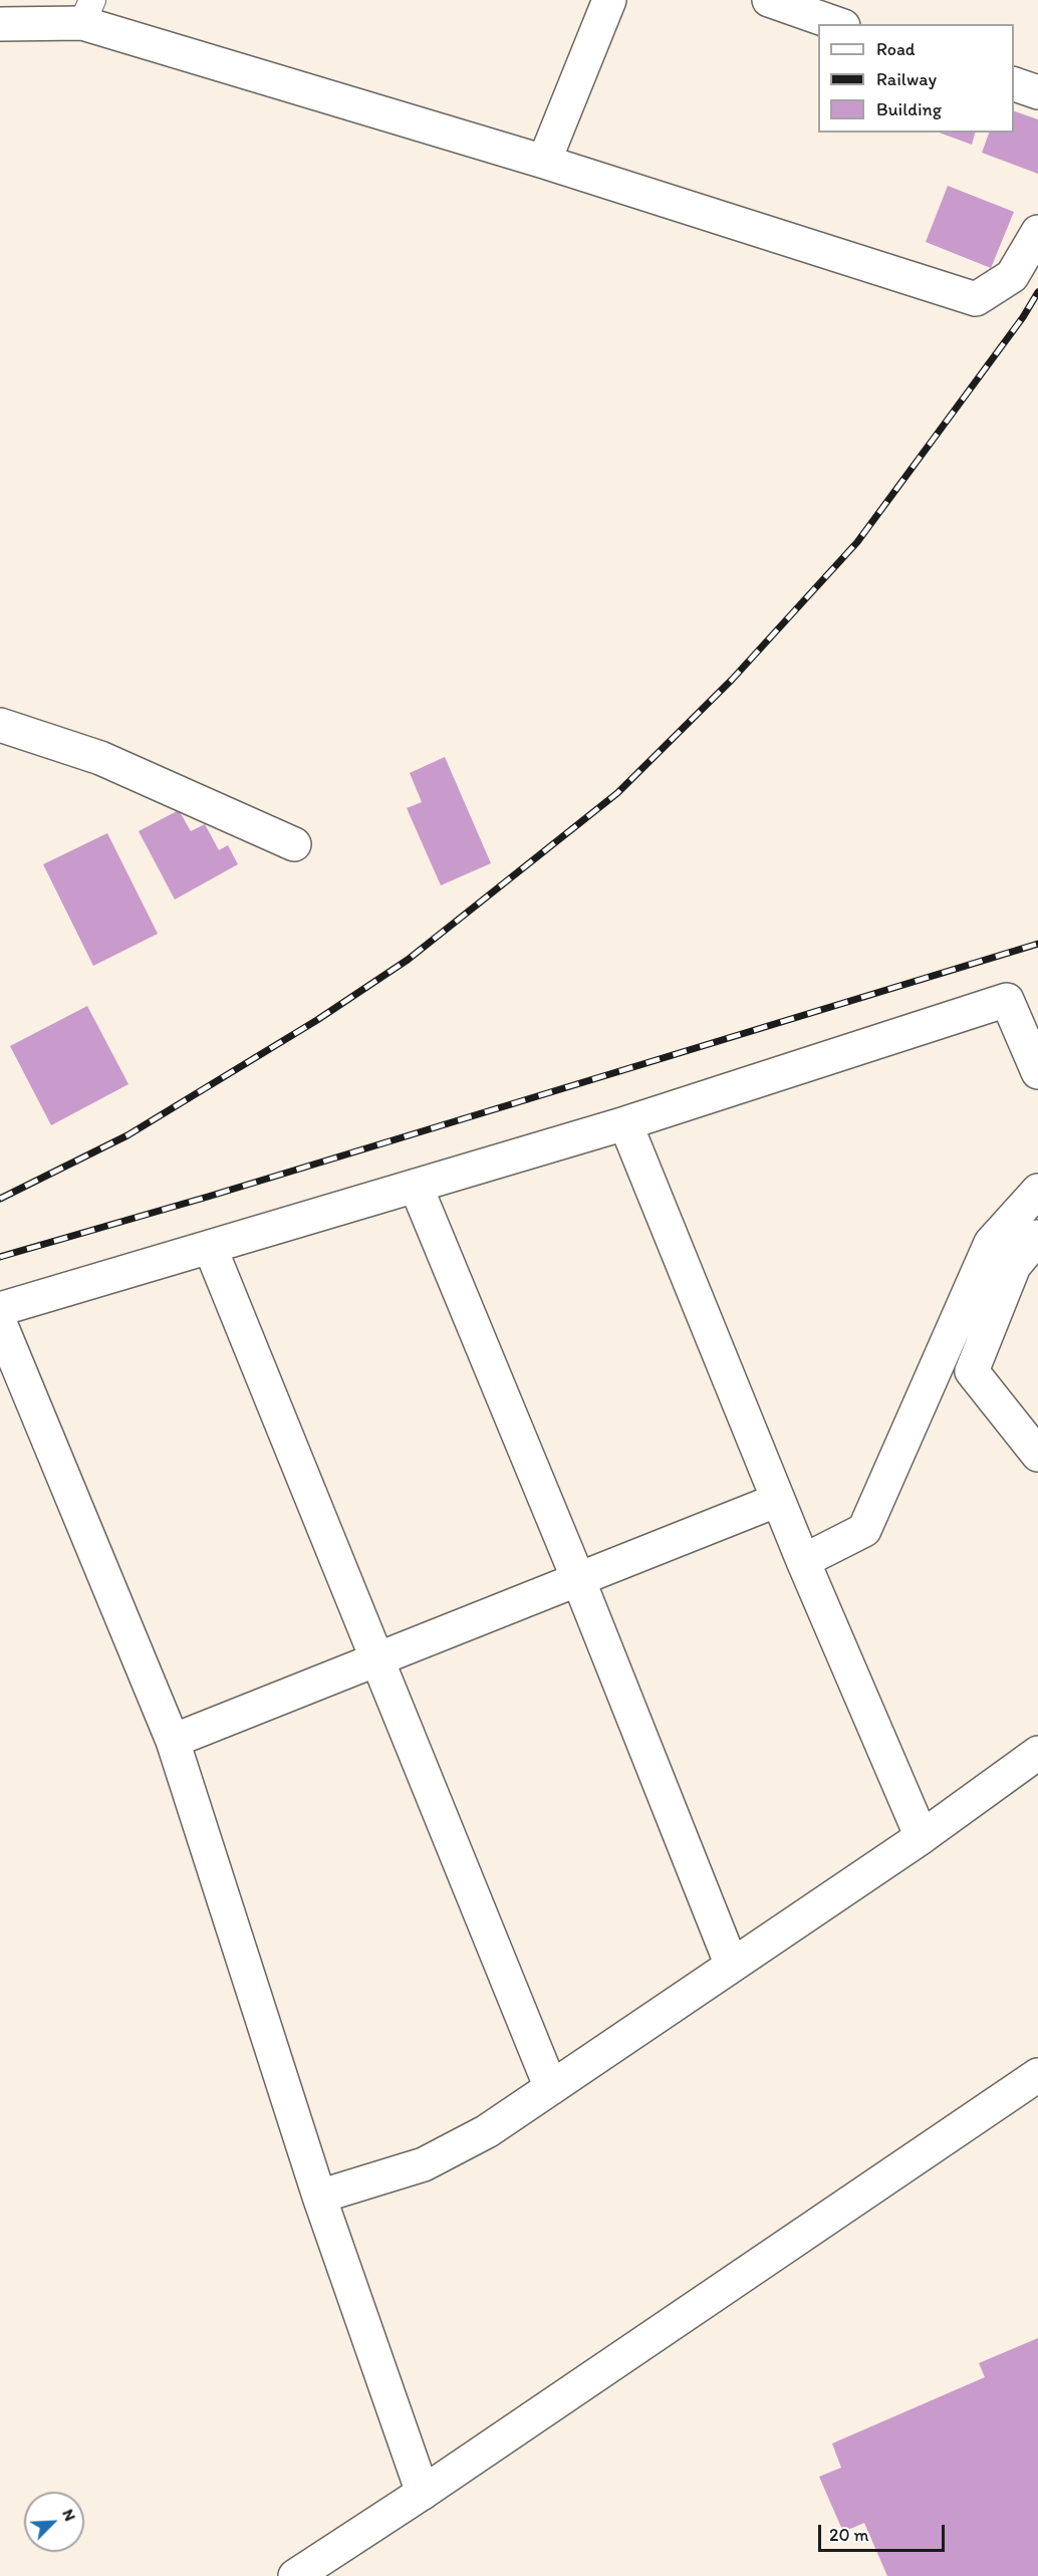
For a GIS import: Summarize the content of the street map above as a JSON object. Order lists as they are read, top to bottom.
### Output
{
  "legend": ["Road", "Railway", "Building"],
  "scale_bar": "20 m",
  "north": "top right"
}
